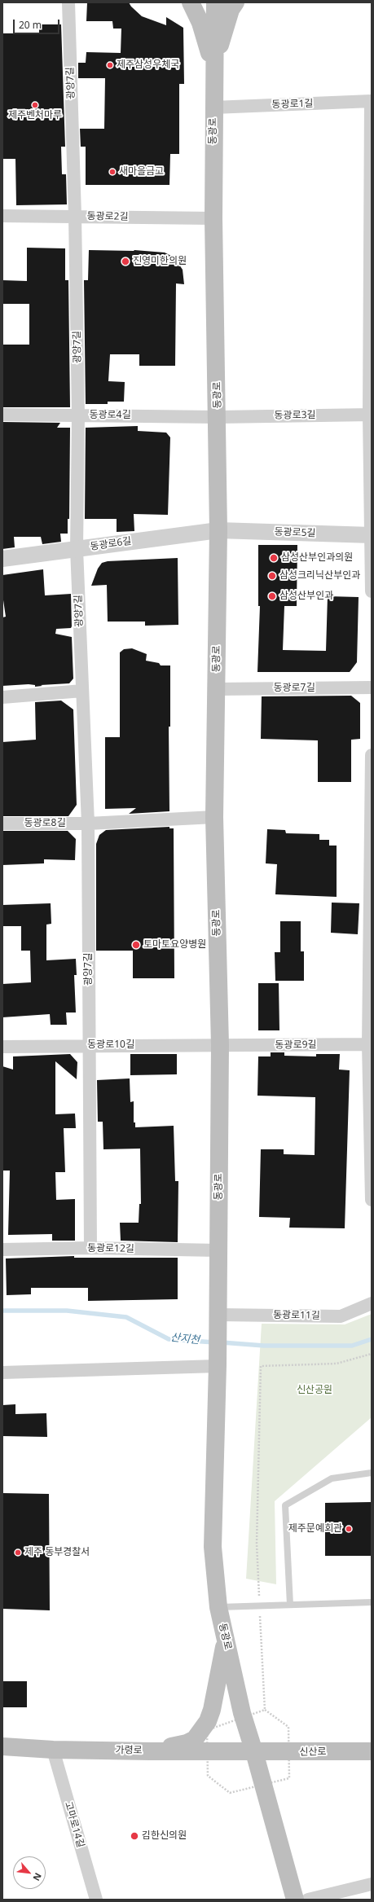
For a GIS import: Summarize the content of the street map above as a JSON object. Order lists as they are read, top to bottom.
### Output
{
  "streets": {
    "main road": ["동광로", "가령로", "신산로"],
    "street": [
      "광양7길",
      "동광로1길",
      "동광로2길",
      "동광로4길",
      "동광로3길",
      "동광로5길",
      "동광로6길",
      "동광로7길",
      "동광로8길",
      "동광로10길",
      "동광로9길",
      "동광로12길",
      "동광로11길",
      "고마로14길"
    ]
  },
  "crossings": [
    ["광양7길", "동광로2길"],
    ["광양7길", "동광로4길"],
    ["광양7길", "동광로6길"],
    ["광양7길", "동광로8길"],
    ["광양7길", "동광로10길"],
    ["광양7길", "동광로12길"],
    ["동광로1길", "동광로"],
    ["동광로", "동광로2길"],
    ["동광로", "동광로4길"],
    ["동광로", "동광로3길"],
    ["동광로", "동광로5길"],
    ["동광로", "동광로6길"],
    ["동광로", "동광로7길"],
    ["동광로", "동광로8길"],
    ["동광로", "동광로10길"],
    ["동광로", "동광로9길"],
    ["동광로", "동광로12길"],
    ["동광로", "동광로11길"],
    ["동광로", "가령로"],
    ["동광로", "신산로"],
    ["동광로4길", "동광로3길"],
    ["동광로5길", "동광로6길"],
    ["동광로10길", "동광로9길"],
    ["가령로", "신산로"],
    ["가령로", "고마로14길"]
  ],
  "water": ["산지천"],
  "parks": ["신산공원"],
  "places": [
    "제주삼성우체국",
    "제주벤처마루",
    "새마을금고",
    "진영미한의원",
    "삼성산부인과의원",
    "삼성크리닉산부인과",
    "삼성산부인과",
    "토마토요양병원",
    "제주문예회관",
    "제주 동부경찰서",
    "김한신의원"
  ],
  "scale_bar": "20 m",
  "north": "bottom right"
}
